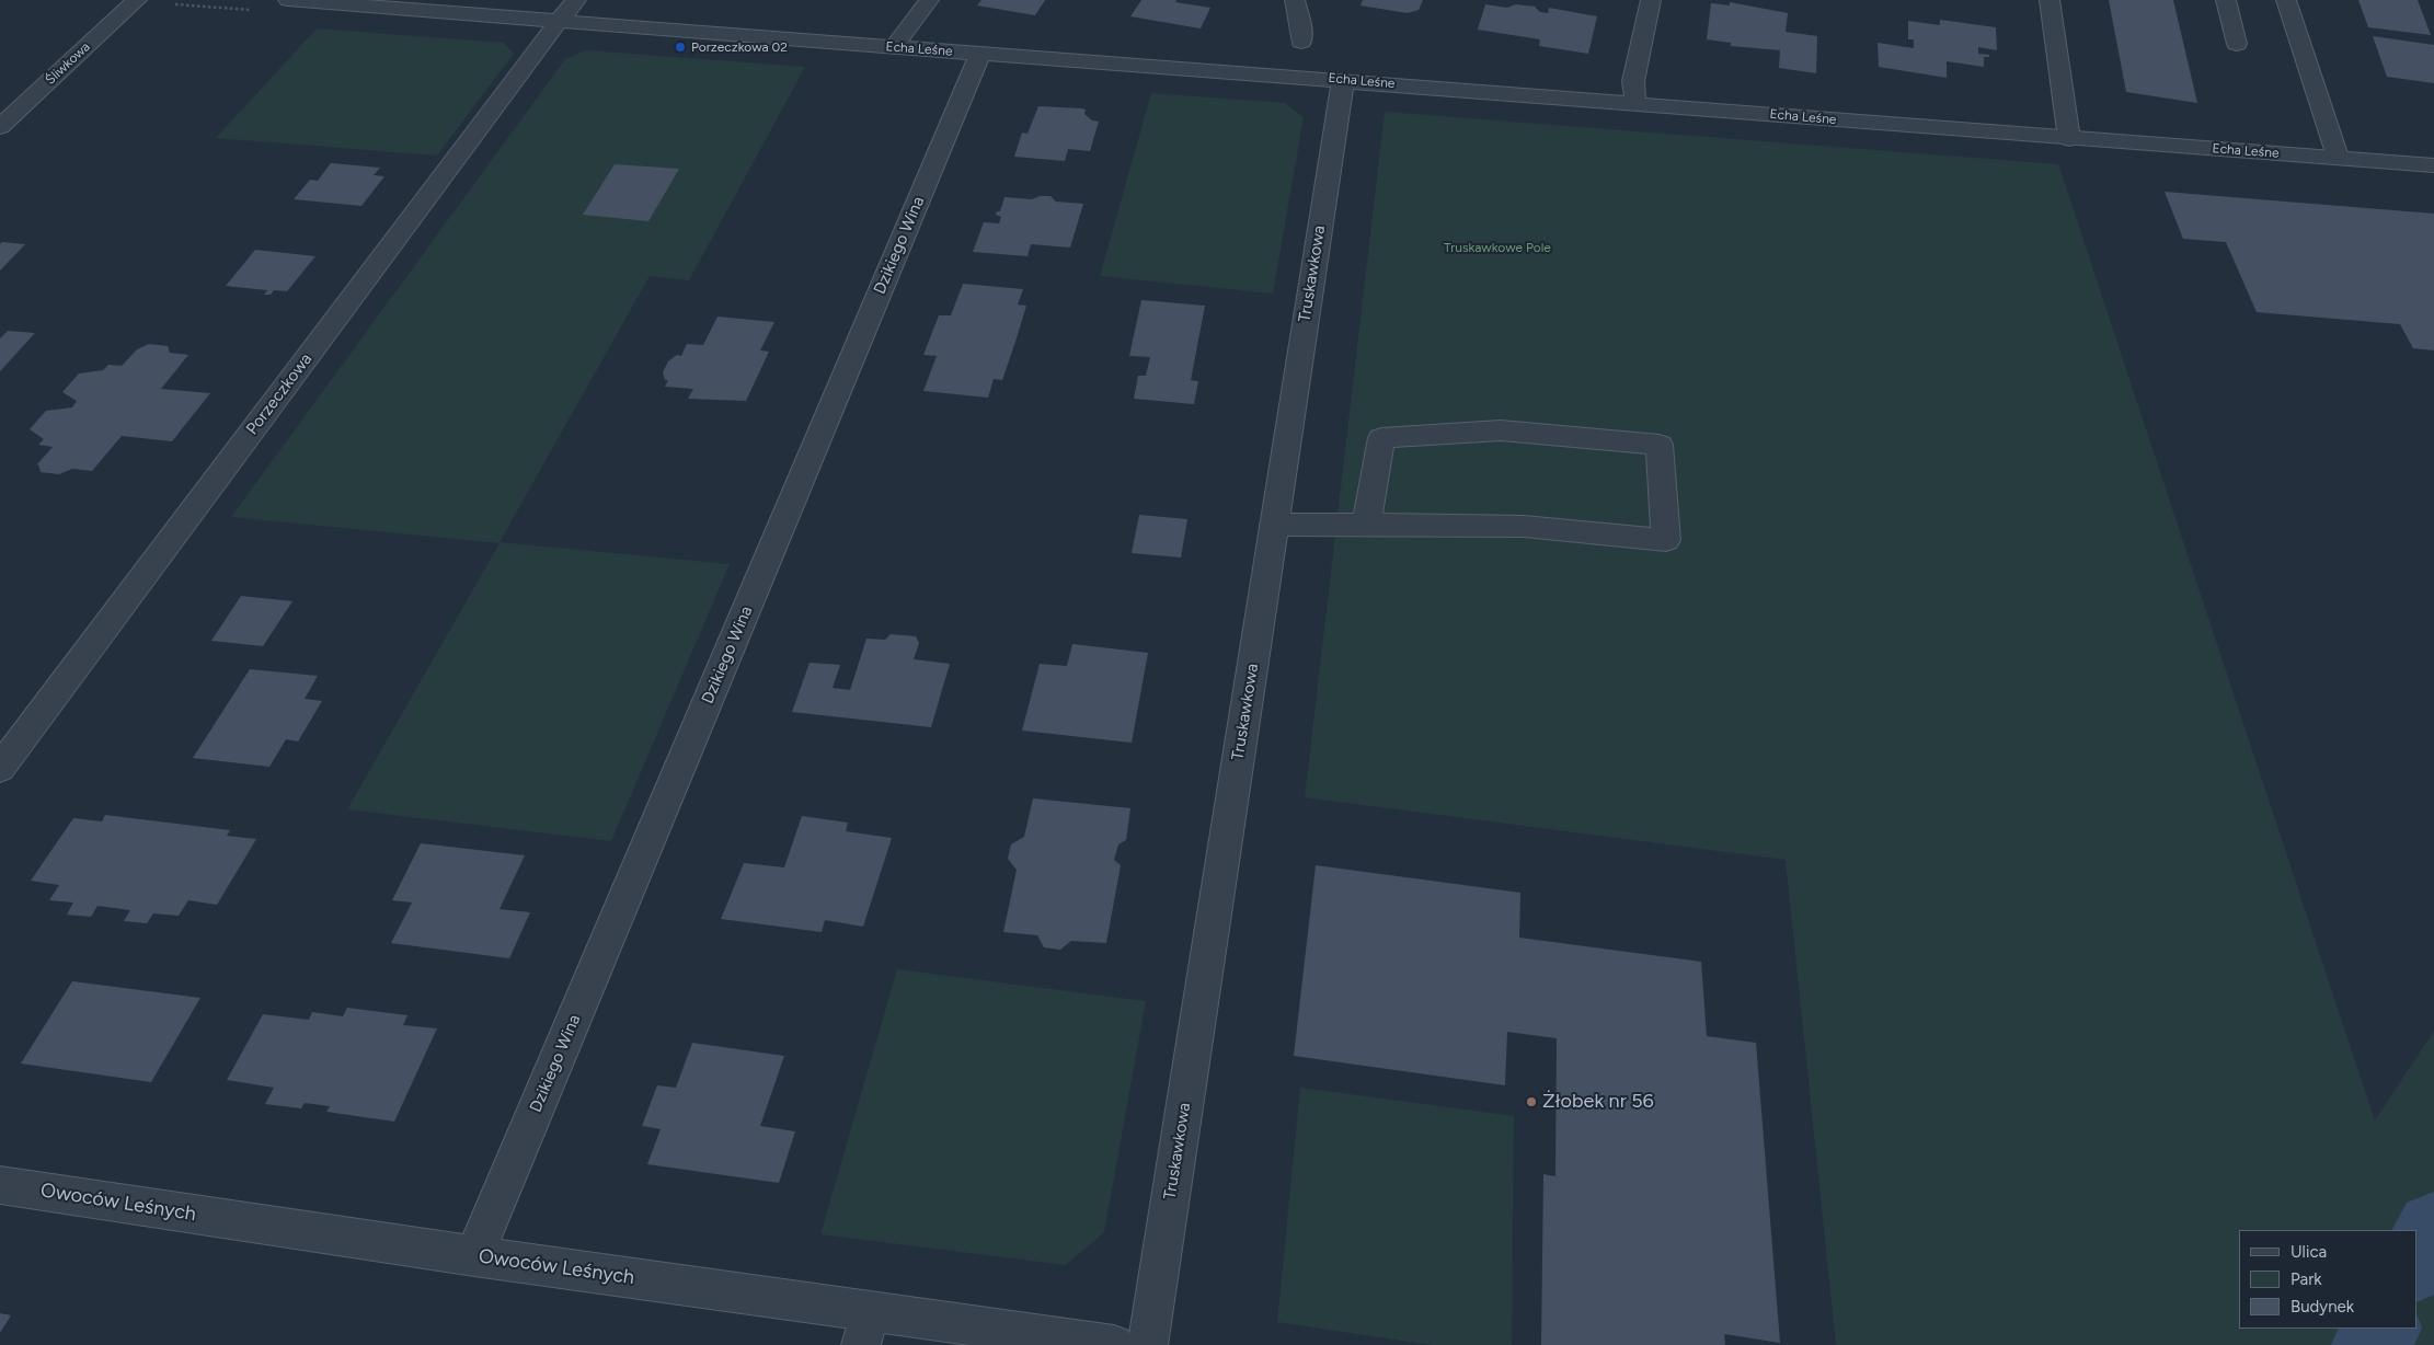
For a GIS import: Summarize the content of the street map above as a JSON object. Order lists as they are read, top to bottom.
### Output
{
  "streets": {
    "street": [
      "Echa Leśne",
      "Śliwkowa",
      "Dzikiego Wina",
      "Truskawkowa",
      "Porzeczkowa",
      "Owoców Leśnych"
    ]
  },
  "crossings": [
    ["Echa Leśne", "Dzikiego Wina"],
    ["Echa Leśne", "Truskawkowa"],
    ["Echa Leśne", "Porzeczkowa"],
    ["Dzikiego Wina", "Owoców Leśnych"]
  ],
  "parks": ["Truskawkowe Pole"],
  "places": ["Porzeczkowa 02", "Żłobek nr 56"],
  "legend": ["Ulica", "Park", "Budynek"]
}
